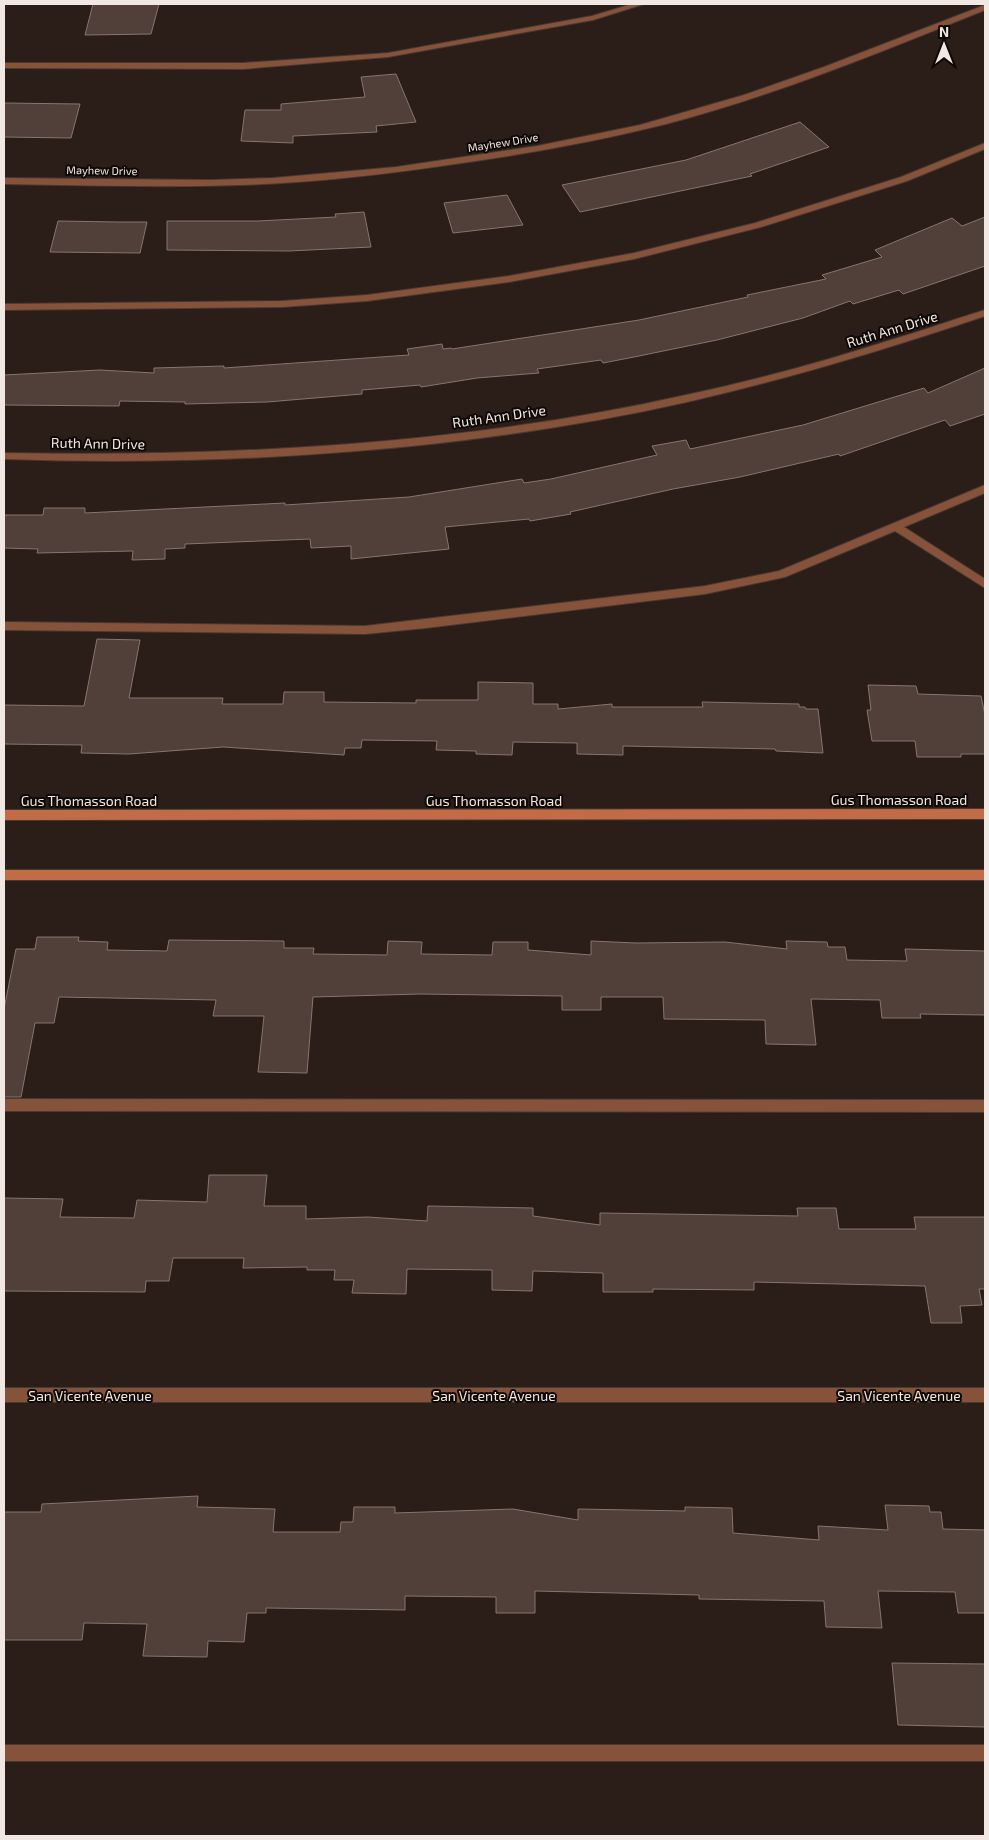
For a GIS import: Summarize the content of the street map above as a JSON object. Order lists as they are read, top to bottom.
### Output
{
  "streets": {
    "main road": ["Gus Thomasson Road"],
    "street": ["Mayhew Drive", "Ruth Ann Drive", "San Vicente Avenue"]
  },
  "north": "top"
}
